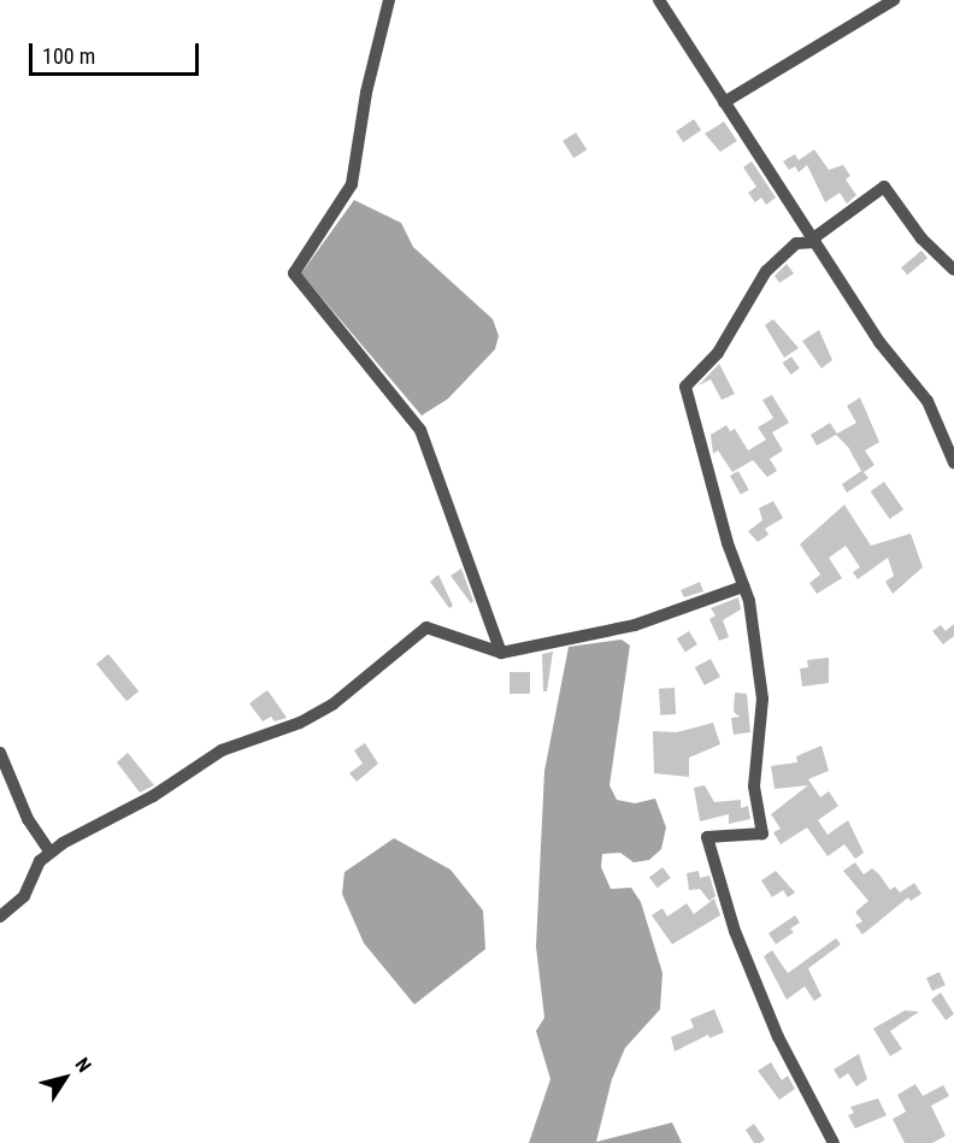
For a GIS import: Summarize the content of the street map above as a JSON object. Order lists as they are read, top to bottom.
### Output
{
  "scale_bar": "100 m",
  "north": "top right"
}
